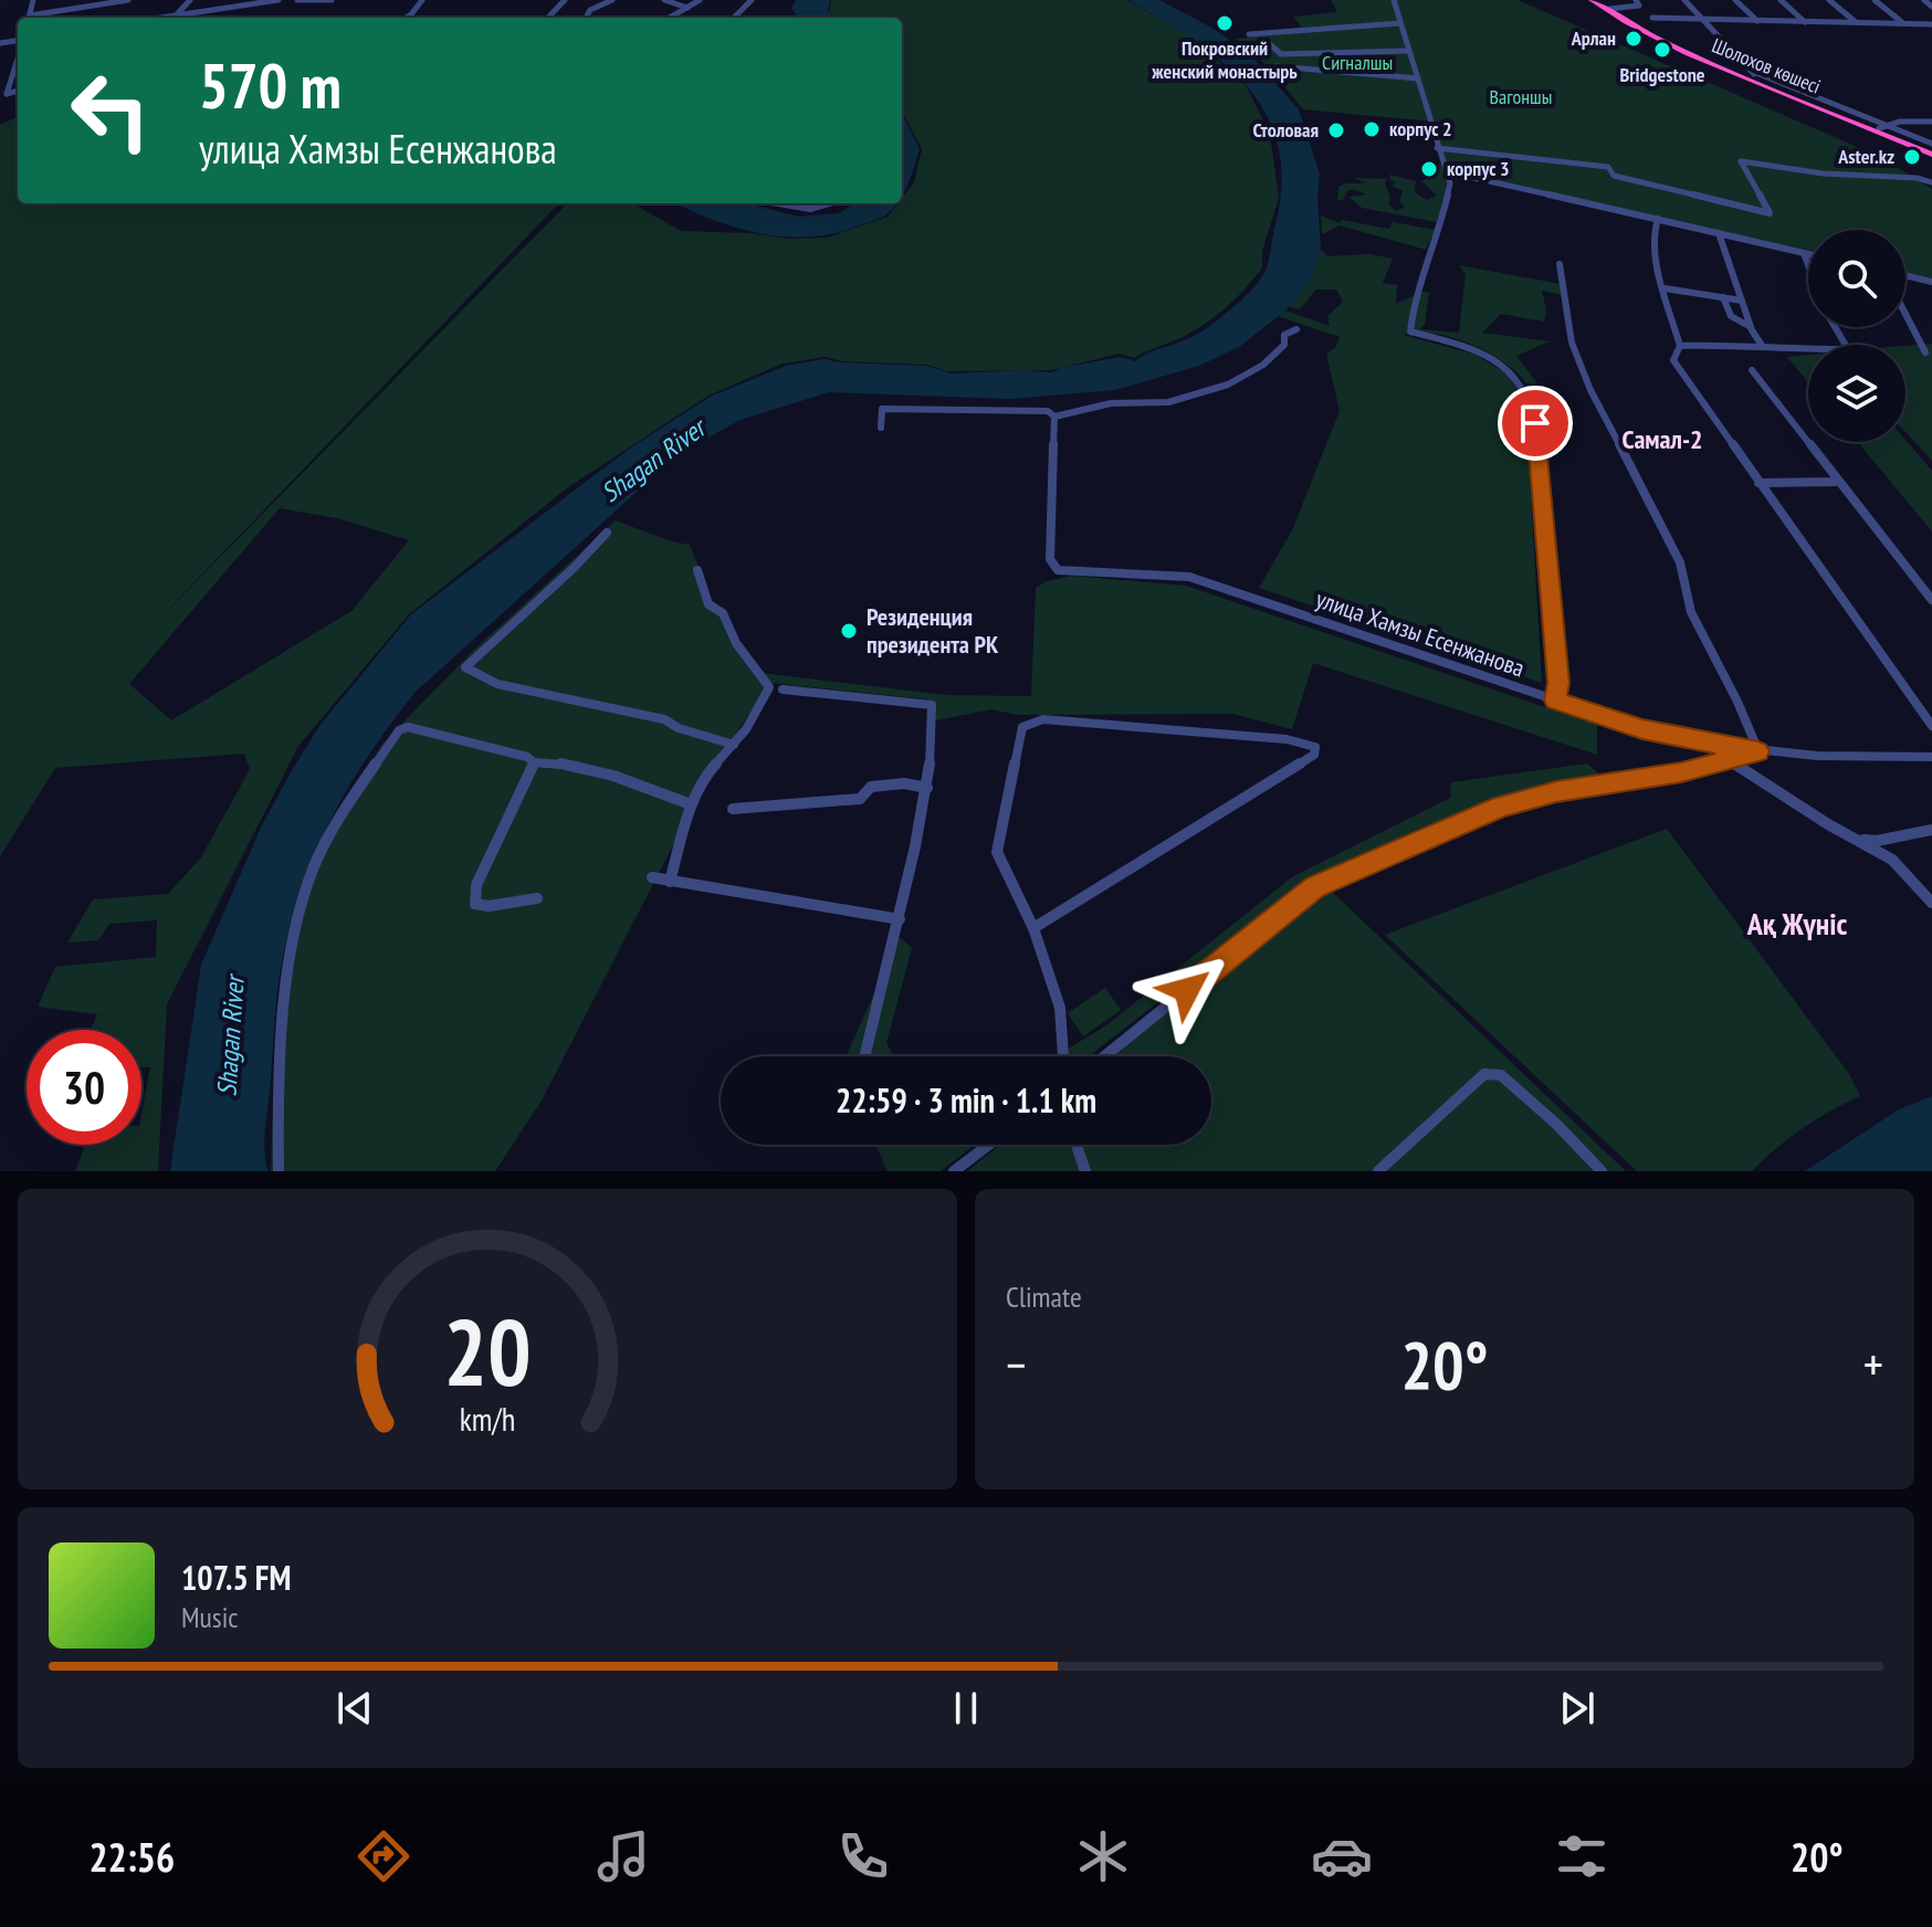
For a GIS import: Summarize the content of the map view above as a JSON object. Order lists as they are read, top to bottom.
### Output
{
  "streets": {
    "highway": ["Шолохов көшесі"],
    "street": ["улица Хамзы Есенжанова"]
  },
  "districts": ["Самал-2", "Ақ Жүніс"],
  "water": ["Shagan River"],
  "parks": ["Сигналшы", "Вагоншы"],
  "places": [
    "Покровский женский монастырь",
    "Арлан",
    "Bridgestone",
    "корпус 2",
    "Столовая",
    "Aster.kz",
    "корпус 3",
    "Резиденция президента РК"
  ],
  "page": {
    "turn": ["570 m", "улица Хамзы Есенжанова"],
    "limit": "30",
    "trip": "22:59 · 3 min · 1.1 km",
    "tile": "Climate",
    "heat": ["−", "20°", "+"],
    "song": ["107.5 FM", "Music"],
    "tabs": ["22:56", "20°"],
    "gauge": ["20", "km/h"]
  }
}
